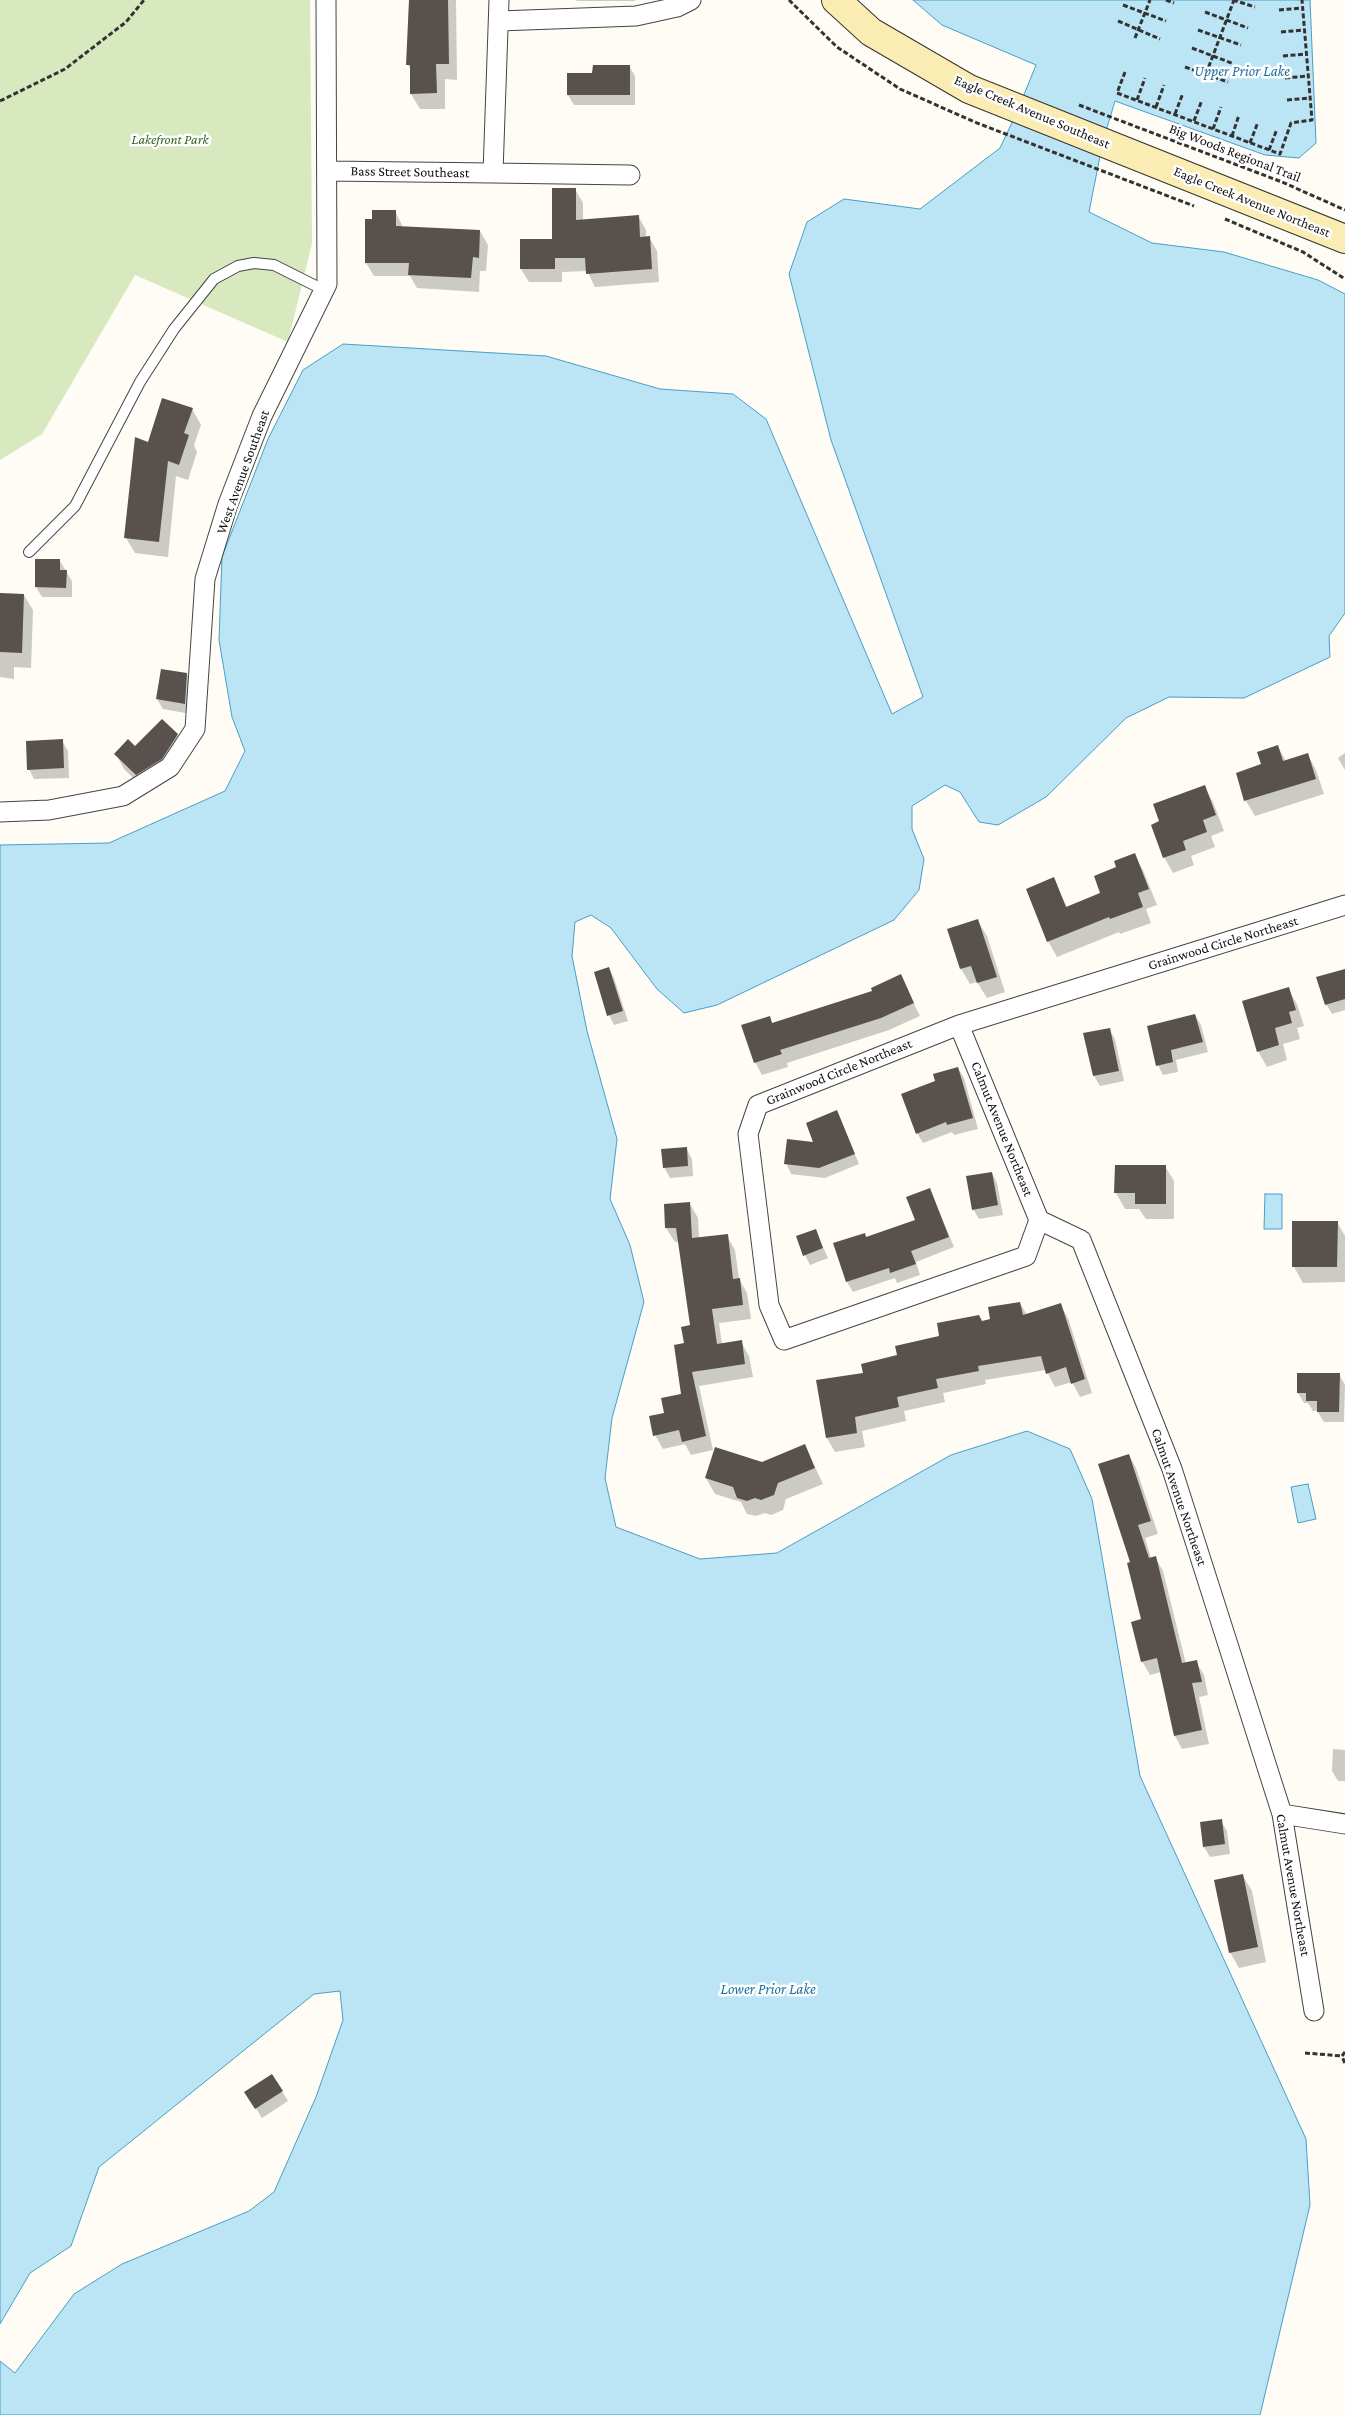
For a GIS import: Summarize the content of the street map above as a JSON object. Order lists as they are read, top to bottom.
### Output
{
  "streets": {
    "main road": ["Eagle Creek Avenue Southeast", "Eagle Creek Avenue Northeast"],
    "street": [
      "Bass Street Southeast",
      "West Avenue Southeast",
      "Grainwood Circle Northeast",
      "Calmut Avenue Northeast"
    ],
    "path": ["Big Woods Regional Trail"]
  },
  "crossings": [
    ["Eagle Creek Avenue Southeast", "Eagle Creek Avenue Northeast"],
    ["Bass Street Southeast", "West Avenue Southeast"],
    ["Grainwood Circle Northeast", "Calmut Avenue Northeast"]
  ],
  "water": ["Upper Prior Lake", "Lower Prior Lake"],
  "parks": ["Lakefront Park"]
}
